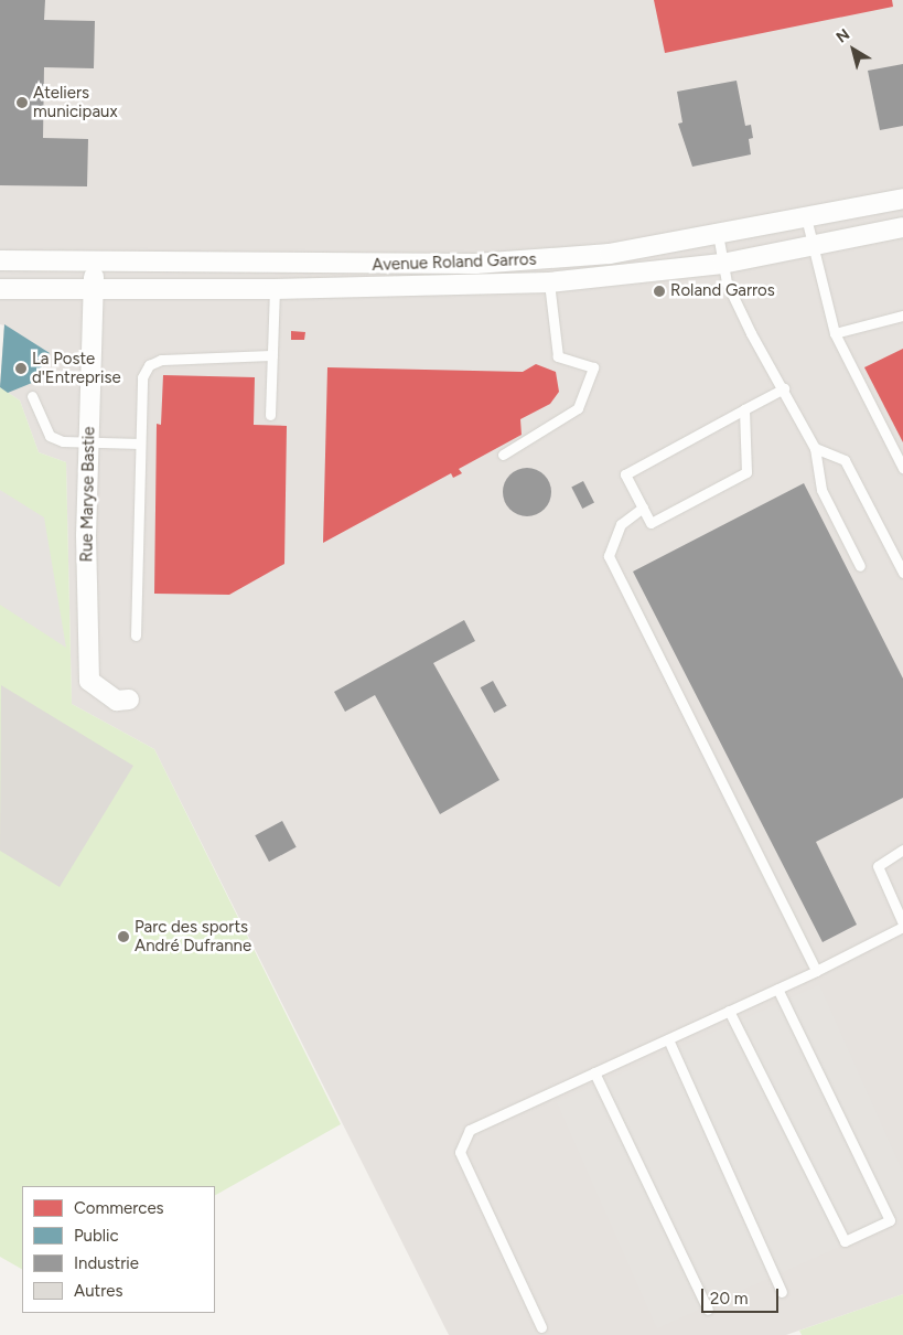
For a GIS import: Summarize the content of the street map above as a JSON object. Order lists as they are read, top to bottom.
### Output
{
  "streets": {
    "street": ["Avenue Roland Garros", "Rue Maryse Bastie"]
  },
  "crossings": [
    ["Avenue Roland Garros", "Rue Maryse Bastie"]
  ],
  "places": [
    "Ateliers municipaux",
    "Roland Garros",
    "La Poste d'Entreprise",
    "Parc des sports André Dufranne"
  ],
  "legend": [
    "Commerces",
    "Public",
    "Industrie",
    "Autres"
  ],
  "scale_bar": "20 m",
  "north": "top left"
}
